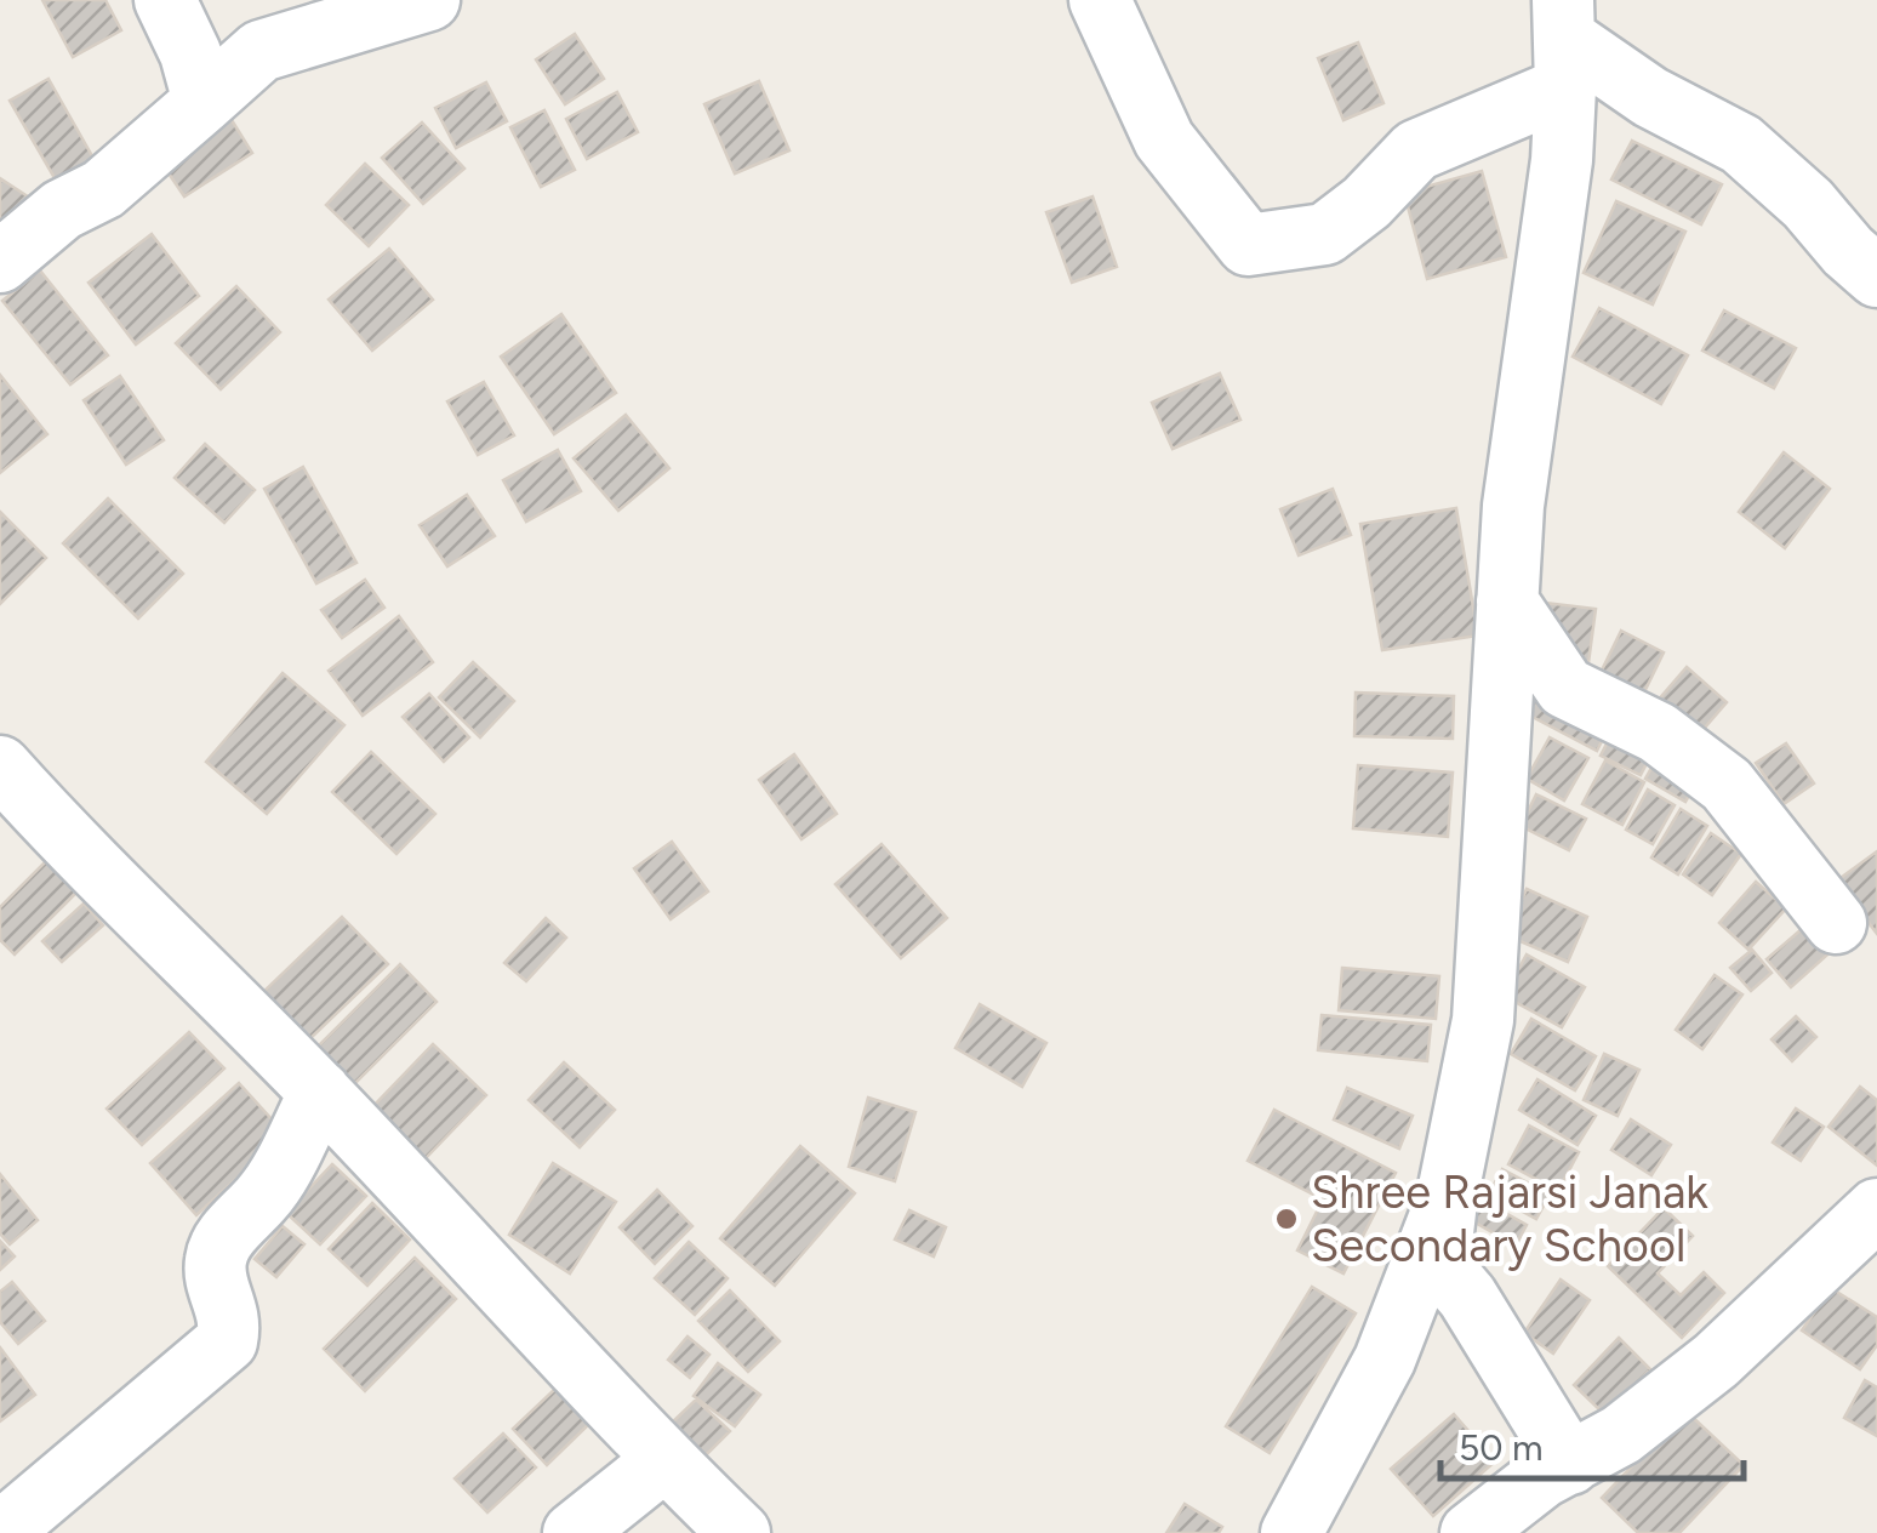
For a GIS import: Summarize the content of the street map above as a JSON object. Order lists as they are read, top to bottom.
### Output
{
  "places": ["Shree Rajarsi Janak Secondary School"],
  "scale_bar": "50 m"
}
